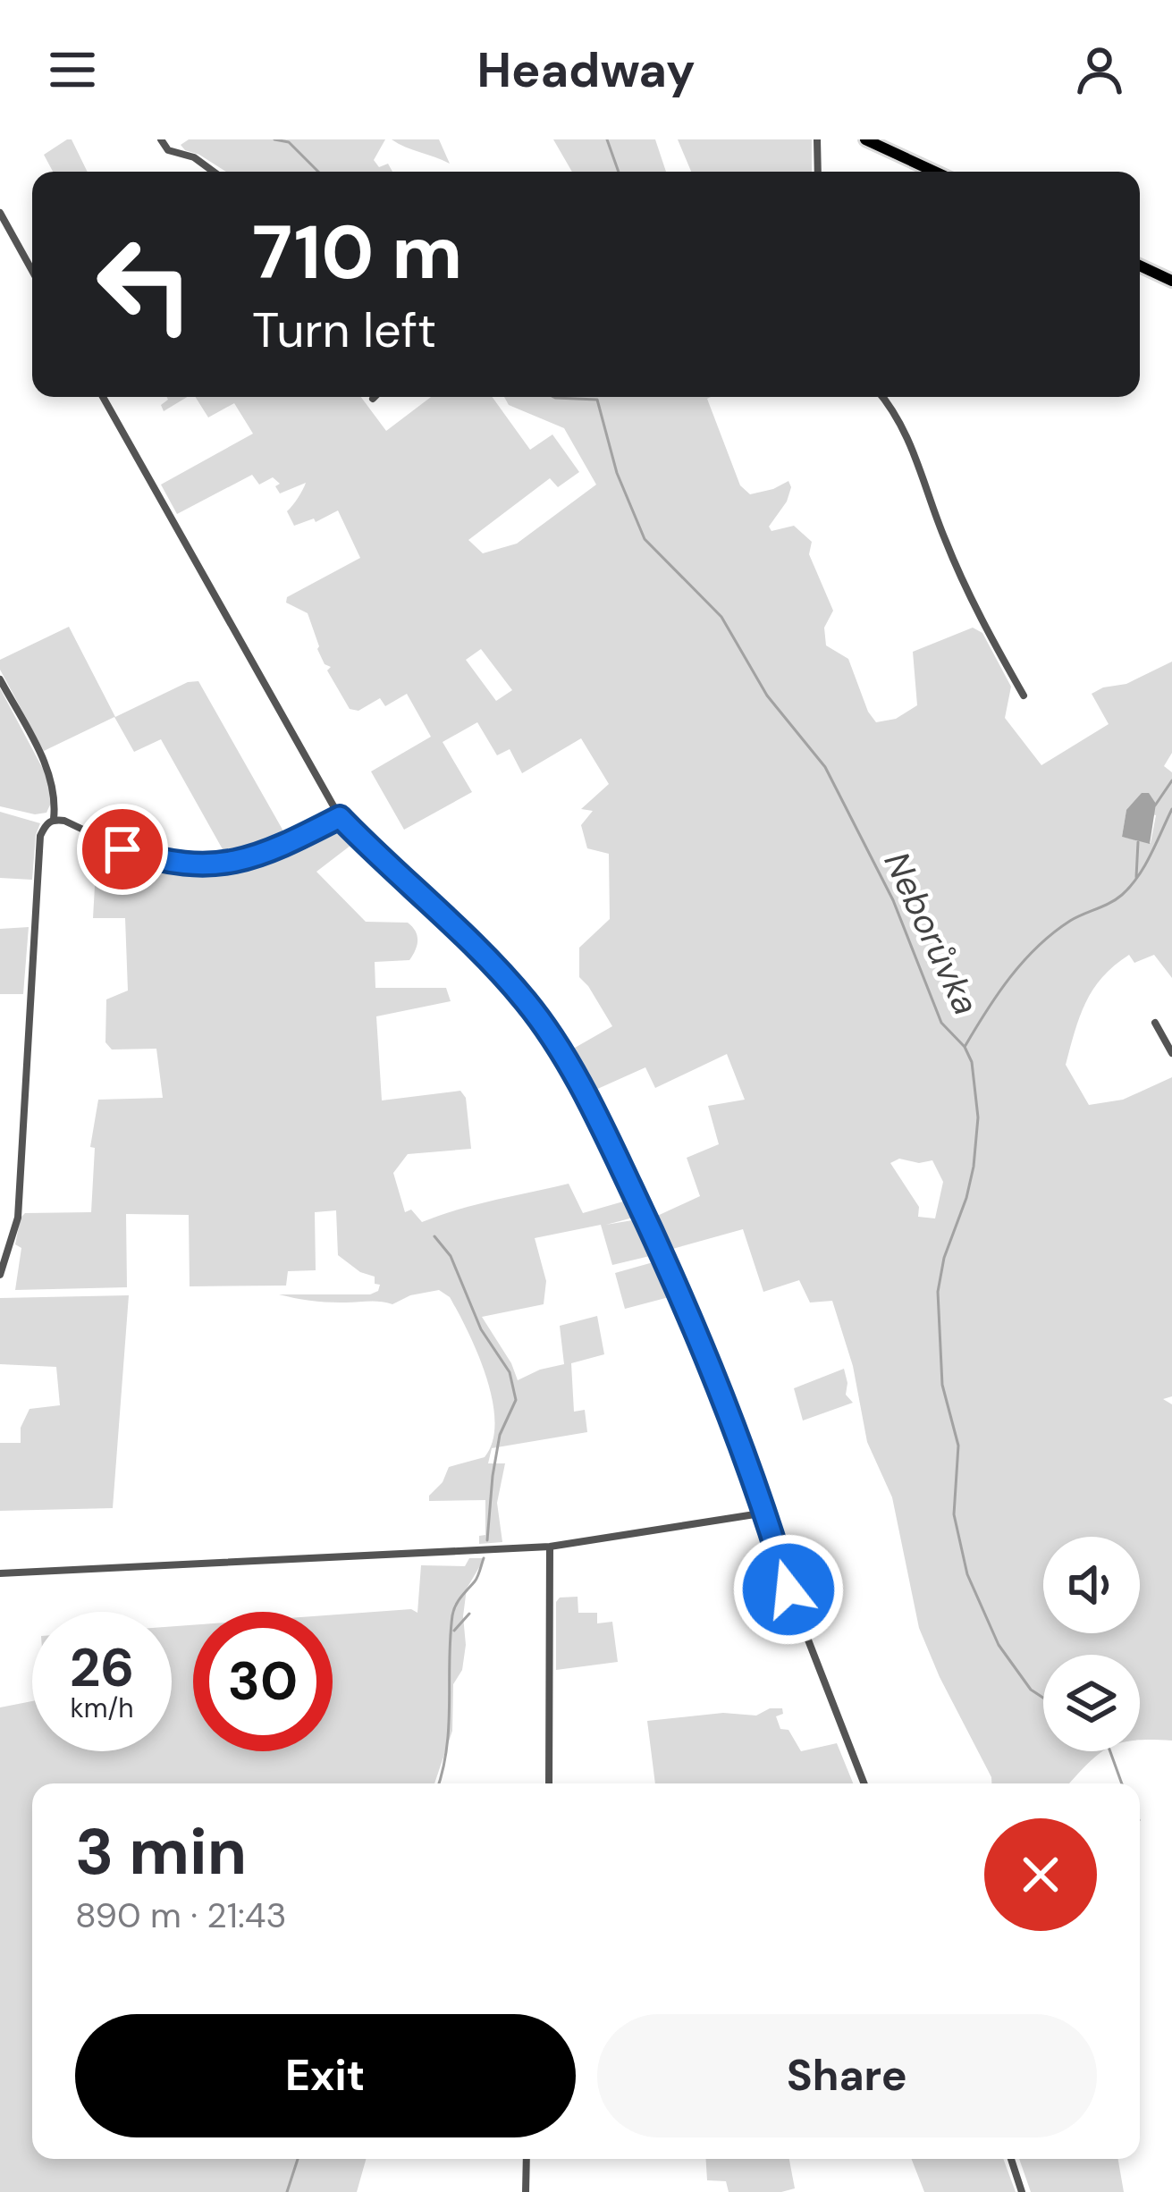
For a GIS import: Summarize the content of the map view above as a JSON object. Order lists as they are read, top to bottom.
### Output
{
  "water": ["Neborůvka"],
  "page": {
    "header": "Headway",
    "turn": ["710 m", "Turn left"],
    "speed": "26 km/h",
    "limit": "30",
    "heading": ["3 min", "890 m · 21:43"],
    "buttons": ["Exit", "Share"]
  }
}
